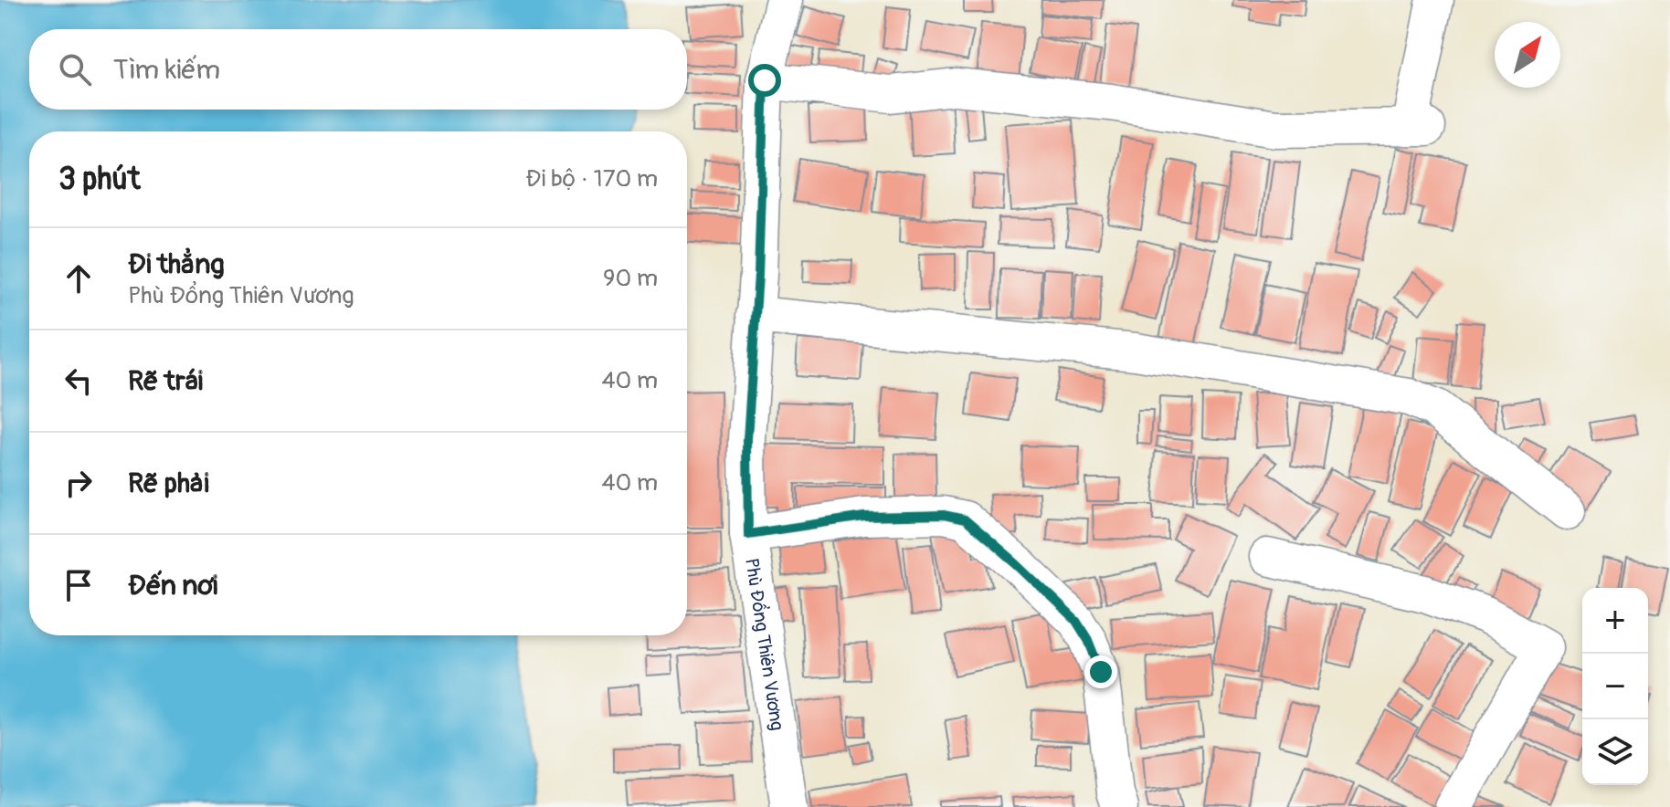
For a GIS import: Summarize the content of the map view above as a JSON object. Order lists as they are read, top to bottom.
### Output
{
  "streets": {
    "street": ["Phù Đổng Thiên Vương"]
  },
  "north": "top right",
  "page": {
    "search": "Tìm kiếm",
    "heading": ["3 phút", "Đi bộ · 170 m"],
    "list": [
      ["Đi thẳng", "Phù Đổng Thiên Vương", "90 m"],
      ["Rẽ trái", "40 m"],
      ["Rẽ phải", "40 m"],
      "Đến nơi"
    ],
    "map_buttons": ["+", "−"]
  }
}
